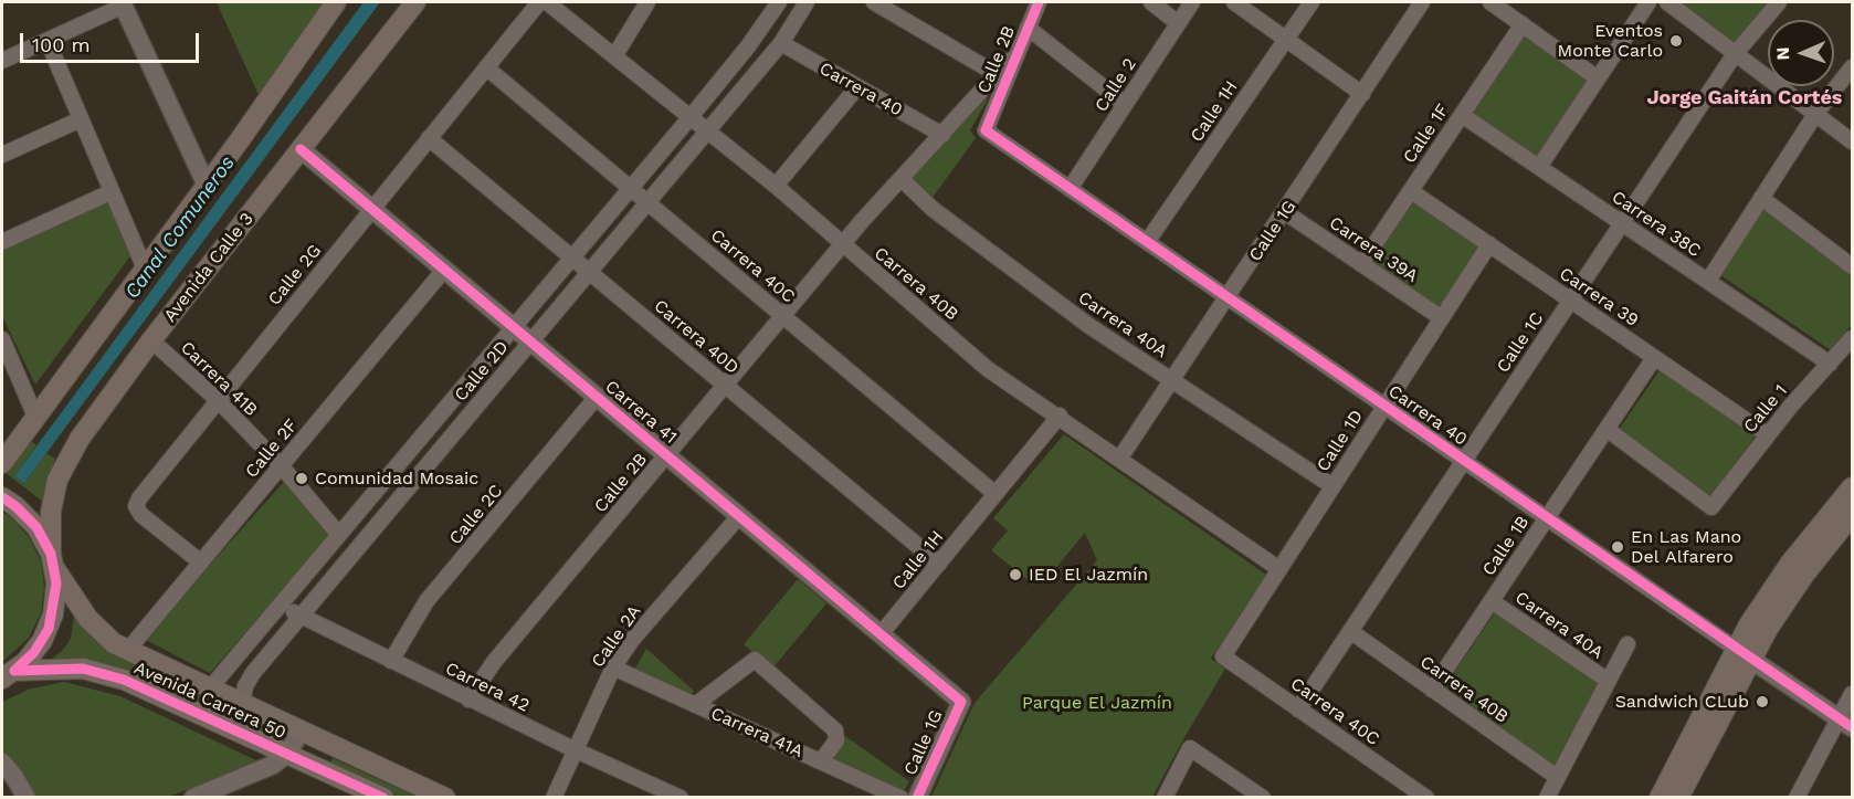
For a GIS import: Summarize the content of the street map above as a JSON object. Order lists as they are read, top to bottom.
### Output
{
  "streets": {
    "main road": ["Avenida Calle 3", "Avenida Carrera 50"],
    "street": [
      "Calle 2B",
      "Calle 2",
      "Carrera 40",
      "Calle 1H",
      "Calle 1F",
      "Carrera 38C",
      "Calle 1G",
      "Carrera 39A",
      "Carrera 40C",
      "Calle 2G",
      "Carrera 40B",
      "Carrera 39",
      "Carrera 40A",
      "Carrera 40D",
      "Calle 1C",
      "Calle 2D",
      "Carrera 41B",
      "Calle 1",
      "Carrera 41",
      "Calle 1D",
      "Calle 2F",
      "Calle 2C",
      "Calle 1B",
      "Calle 2A",
      "Carrera 42",
      "Carrera 41A"
    ]
  },
  "crossings": [
    ["Calle 2B", "Carrera 40"],
    ["Calle 2B", "Carrera 40C"],
    ["Calle 2B", "Carrera 40B"],
    ["Calle 2B", "Carrera 40A"],
    ["Calle 2B", "Carrera 40D"],
    ["Calle 2B", "Carrera 41"],
    ["Calle 2B", "Carrera 42"],
    ["Calle 2", "Carrera 40"],
    ["Carrera 40", "Calle 1H"],
    ["Carrera 40", "Calle 1G"],
    ["Carrera 40", "Calle 1C"],
    ["Carrera 40", "Calle 2D"],
    ["Carrera 40", "Calle 1D"],
    ["Carrera 40", "Calle 1B"],
    ["Calle 1H", "Carrera 40C"],
    ["Calle 1H", "Carrera 40B"],
    ["Calle 1H", "Carrera 40D"],
    ["Calle 1H", "Carrera 41"],
    ["Calle 1F", "Carrera 38C"],
    ["Calle 1F", "Carrera 39A"],
    ["Calle 1F", "Carrera 39"],
    ["Carrera 38C", "Calle 1C"],
    ["Carrera 38C", "Calle 1"],
    ["Calle 1G", "Carrera 39A"],
    ["Calle 1G", "Carrera 40B"],
    ["Calle 1G", "Carrera 40A"],
    ["Calle 1G", "Carrera 41"],
    ["Carrera 39A", "Calle 1D"],
    ["Carrera 40C", "Calle 2G"],
    ["Carrera 40C", "Calle 1C"],
    ["Carrera 40C", "Calle 2D"],
    ["Carrera 40C", "Calle 1D"],
    ["Avenida Calle 3", "Carrera 41B"],
    ["Avenida Calle 3", "Carrera 41"],
    ["Avenida Calle 3", "Avenida Carrera 50"],
    ["Calle 2G", "Carrera 40D"],
    ["Calle 2G", "Carrera 41B"],
    ["Calle 2G", "Carrera 41"],
    ["Calle 2G", "Calle 2F"],
    ["Carrera 40B", "Calle 1C"],
    ["Carrera 40B", "Calle 2D"],
    ["Carrera 40B", "Calle 1D"],
    ["Carrera 40B", "Calle 1B"],
    ["Carrera 39", "Calle 1C"],
    ["Carrera 39", "Calle 1"],
    ["Carrera 39", "Calle 1D"],
    ["Carrera 39", "Calle 1B"],
    ["Carrera 40A", "Calle 1D"],
    ["Carrera 40A", "Calle 1B"],
    ["Carrera 40D", "Calle 2D"],
    ["Calle 2D", "Carrera 41B"],
    ["Calle 2D", "Carrera 41"],
    ["Calle 2D", "Carrera 42"],
    ["Calle 2D", "Avenida Carrera 50"],
    ["Carrera 41B", "Calle 2F"],
    ["Calle 1", "Calle 1B"],
    ["Carrera 41", "Calle 2F"],
    ["Carrera 41", "Calle 2C"],
    ["Carrera 41", "Calle 2A"],
    ["Calle 2F", "Avenida Carrera 50"],
    ["Calle 2C", "Carrera 42"],
    ["Calle 2A", "Carrera 42"],
    ["Calle 2A", "Carrera 41A"]
  ],
  "districts": ["Jorge Gaitán Cortés"],
  "water": ["Canal Comuneros"],
  "parks": ["Parque El Jazmín"],
  "places": [
    "Eventos Monte Carlo",
    "Comunidad Mosaic",
    "En Las Mano Del Alfarero",
    "IED El Jazmín",
    "Sandwich CLub"
  ],
  "scale_bar": "100 m",
  "north": "left"
}
